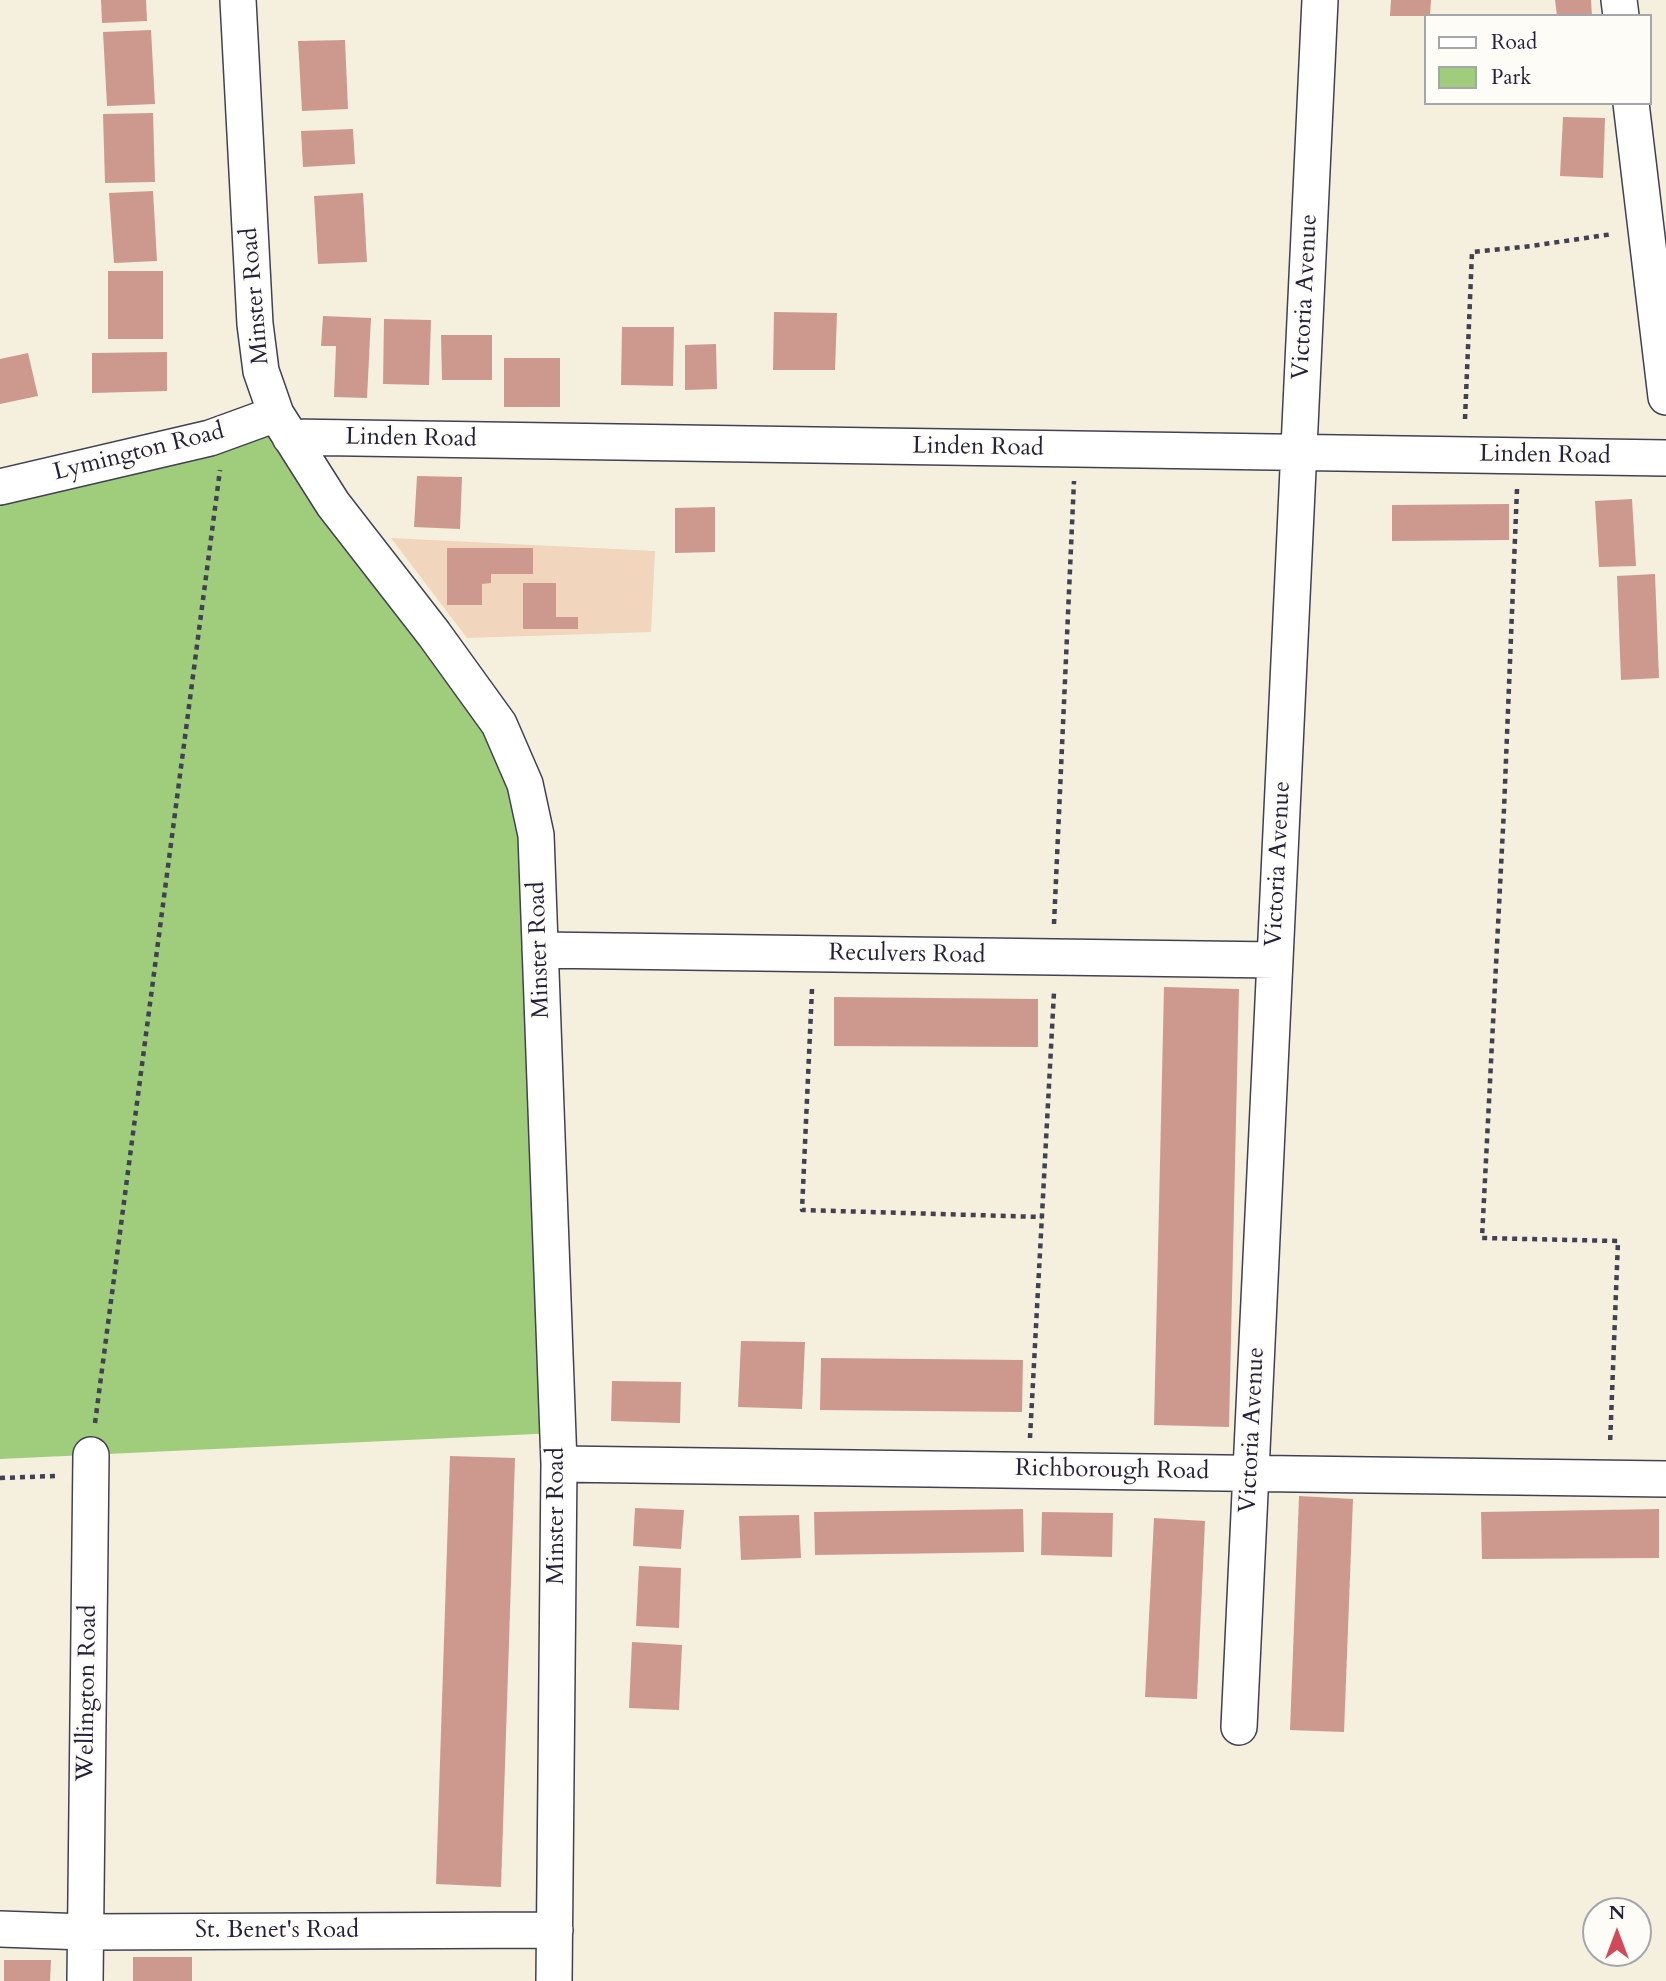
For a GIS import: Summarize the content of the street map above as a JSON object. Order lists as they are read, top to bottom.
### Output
{
  "streets": {
    "street": [
      "Minster Road",
      "Victoria Avenue",
      "Linden Road",
      "Lymington Road",
      "Reculvers Road",
      "Richborough Road",
      "Wellington Road",
      "St. Benet's Road"
    ]
  },
  "crossings": [
    ["Minster Road", "Linden Road"],
    ["Minster Road", "Lymington Road"],
    ["Minster Road", "Reculvers Road"],
    ["Minster Road", "Richborough Road"],
    ["Minster Road", "St. Benet's Road"],
    ["Victoria Avenue", "Linden Road"],
    ["Victoria Avenue", "Reculvers Road"],
    ["Victoria Avenue", "Richborough Road"],
    ["Linden Road", "Lymington Road"],
    ["Wellington Road", "St. Benet's Road"]
  ],
  "legend": ["Road", "Park"],
  "north": "top"
}
